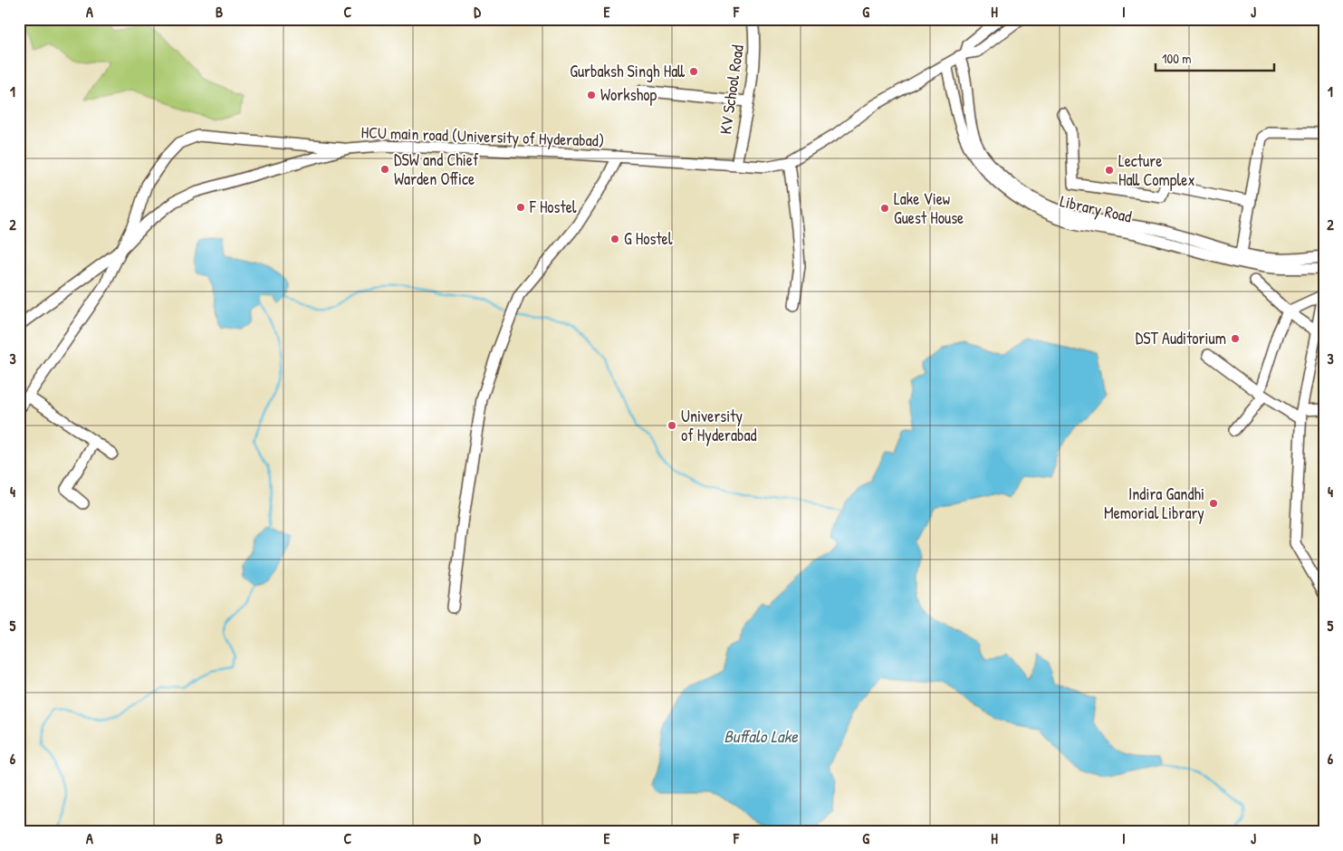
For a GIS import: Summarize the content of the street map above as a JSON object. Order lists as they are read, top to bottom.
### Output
{
  "streets": {
    "street": ["KV School Road", "HCU main road (University of Hyderabad)", "Library Road"]
  },
  "crossings": [
    ["KV School Road", "HCU main road (University of Hyderabad)"],
    ["HCU main road (University of Hyderabad)", "Library Road"]
  ],
  "water": ["Buffalo Lake"],
  "places": [
    "Gurbaksh Singh Hall",
    "Workshop",
    "DSW and Chief Warden Office",
    "Lecture Hall Complex",
    "F Hostel",
    "Lake View Guest House",
    "G Hostel",
    "DST Auditorium",
    "University of Hyderabad",
    "Indira Gandhi Memorial Library"
  ],
  "scale_bar": "100 m",
  "grid": {
    "columns": [
      "A",
      "B",
      "C",
      "D",
      "E",
      "F",
      "G",
      "H",
      "I",
      "J"
    ],
    "rows": [
      "1",
      "2",
      "3",
      "4",
      "5",
      "6"
    ]
  }
}
